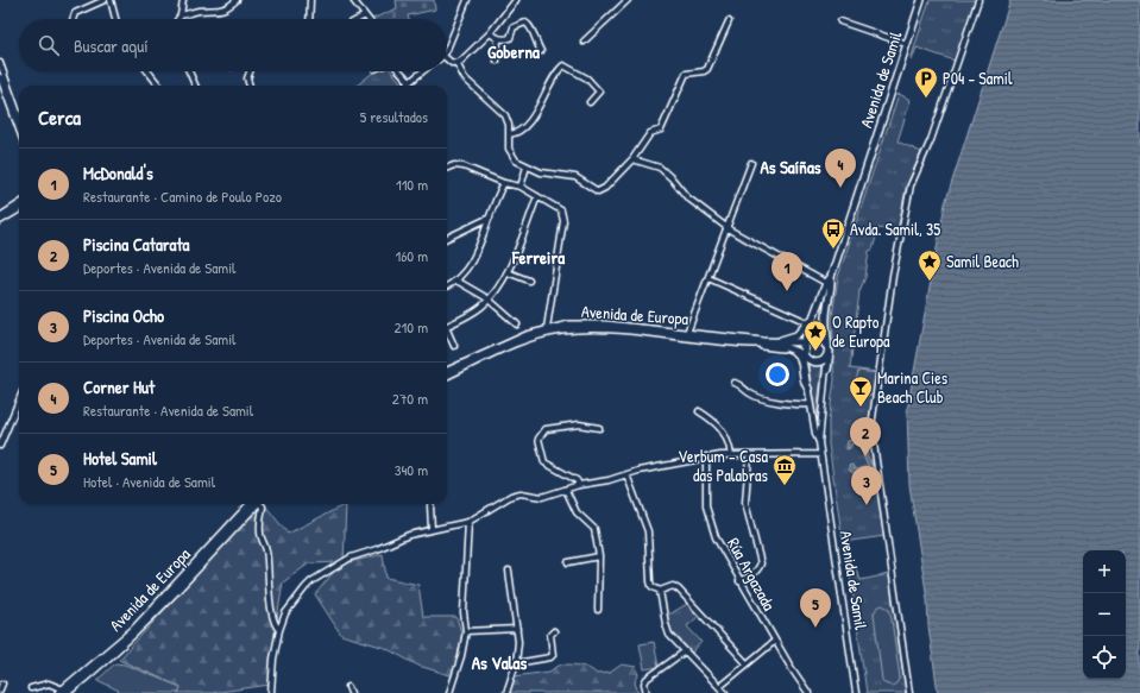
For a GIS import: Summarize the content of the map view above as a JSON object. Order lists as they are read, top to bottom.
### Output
{
  "streets": {
    "main road": ["Avenida de Samil", "Avenida de Europa"],
    "street": ["Rúa Argazada"]
  },
  "crossings": [
    ["Avenida de Samil", "Avenida de Europa"]
  ],
  "districts": [
    "Goberna",
    "As Saíñas",
    "Ferreira",
    "As Valas"
  ],
  "places": {
    "parking": ["P04 - Samil"],
    "bus stop": ["Avda. Samil, 35"],
    "place": ["Samil Beach", "O Rapto de Europa"],
    "bar": ["Marina Cies Beach Club"],
    "museum": ["Verbum - Casa das Palabras"]
  },
  "page": {
    "search": "Buscar aquí",
    "heading": ["Cerca", "5 resultados"],
    "list": [
      {
        "mark": "1",
        "name": "McDonald's",
        "note": "Restaurante · Camino de Poulo Pozo",
        "value": "110 m"
      },
      {
        "mark": "2",
        "name": "Piscina Catarata",
        "note": "Deportes · Avenida de Samil",
        "value": "160 m"
      },
      {
        "mark": "3",
        "name": "Piscina Ocho",
        "note": "Deportes · Avenida de Samil",
        "value": "210 m"
      },
      {
        "mark": "4",
        "name": "Corner Hut",
        "note": "Restaurante · Avenida de Samil",
        "value": "270 m"
      },
      {
        "mark": "5",
        "name": "Hotel Samil",
        "note": "Hotel · Avenida de Samil",
        "value": "340 m"
      }
    ],
    "pins": [
      "4",
      "1",
      "2",
      "3",
      "5"
    ],
    "map_buttons": ["+", "−"]
  }
}
